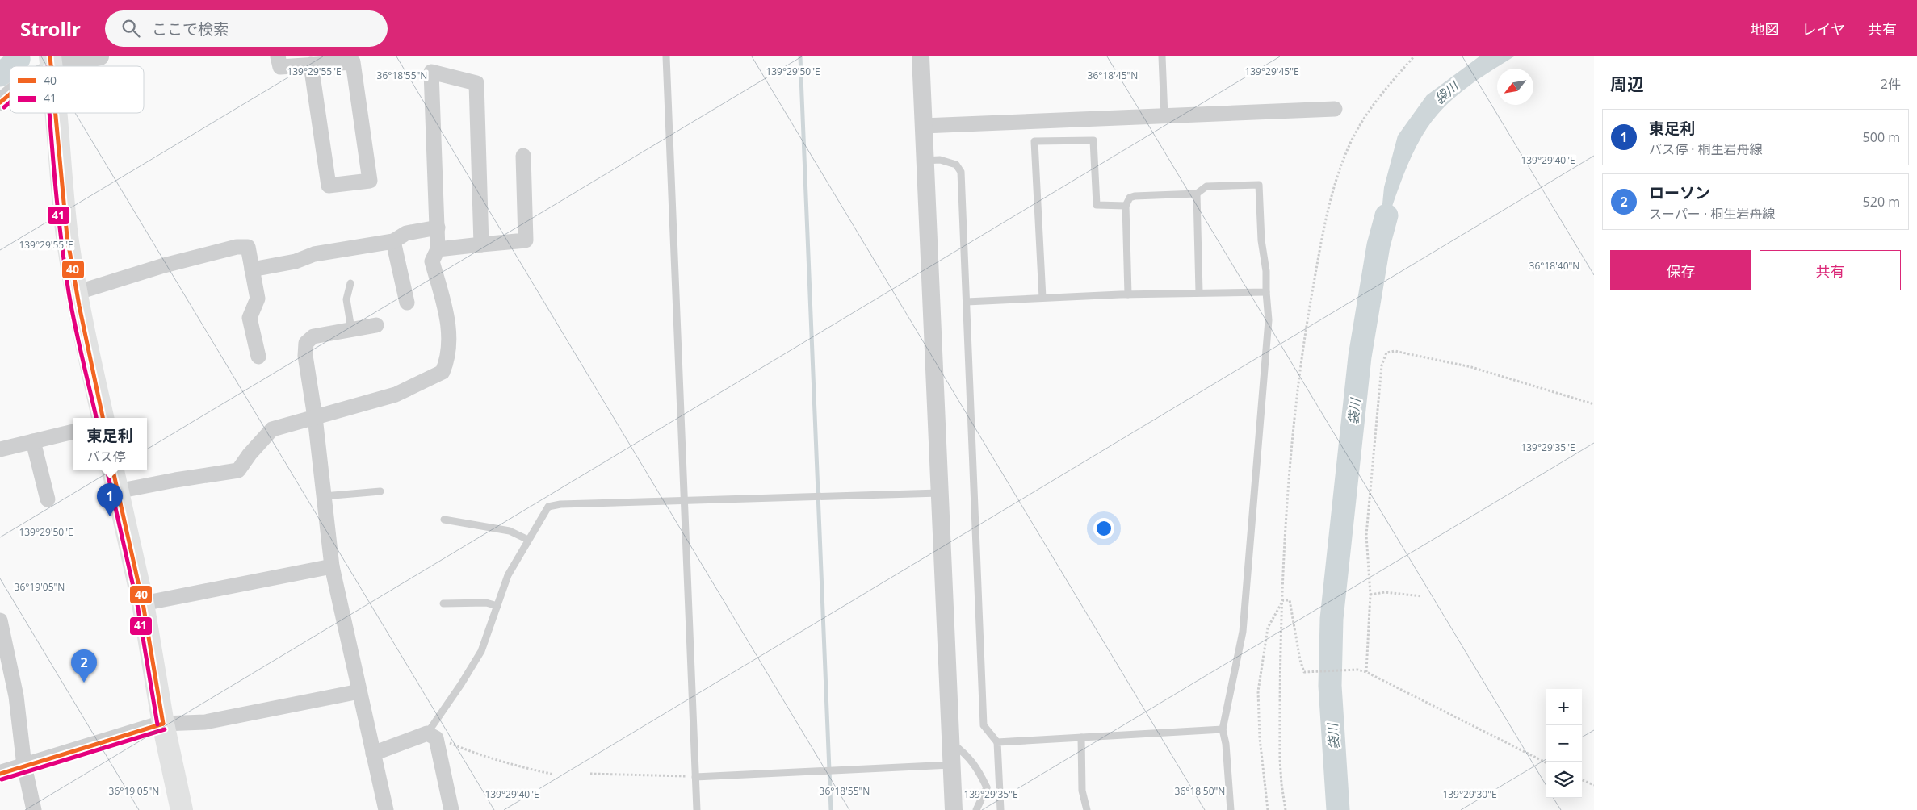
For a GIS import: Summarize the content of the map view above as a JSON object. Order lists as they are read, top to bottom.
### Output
{
  "water": ["袋川"],
  "lines": ["transit line 40", "transit line 41"],
  "legend": ["40", "41"],
  "north": "bottom left",
  "page": {
    "header": "Strollr",
    "search": "ここで検索",
    "nav": ["地図", "レイヤ", "共有"],
    "heading": ["周辺", "2件"],
    "list": [
      {
        "mark": "1",
        "name": "東足利",
        "note": "バス停 · 桐生岩舟線",
        "value": "500 m"
      },
      {
        "mark": "2",
        "name": "ローソン",
        "note": "スーパー · 桐生岩舟線",
        "value": "520 m"
      }
    ],
    "buttons": ["保存", "共有"],
    "popup": ["東足利", "バス停"],
    "pins": ["1", "2"],
    "map_buttons": ["+", "−"]
  },
  "coordinates": [
    "139°29'45\"E",
    "139°29'55\"E",
    "139°29'50\"E",
    "36°18'55\"N",
    "36°18'45\"N",
    "139°29'40\"E",
    "36°18'40\"N",
    "139°29'35\"E",
    "36°19'05\"N",
    "36°18'50\"N",
    "139°29'30\"E"
  ]
}
